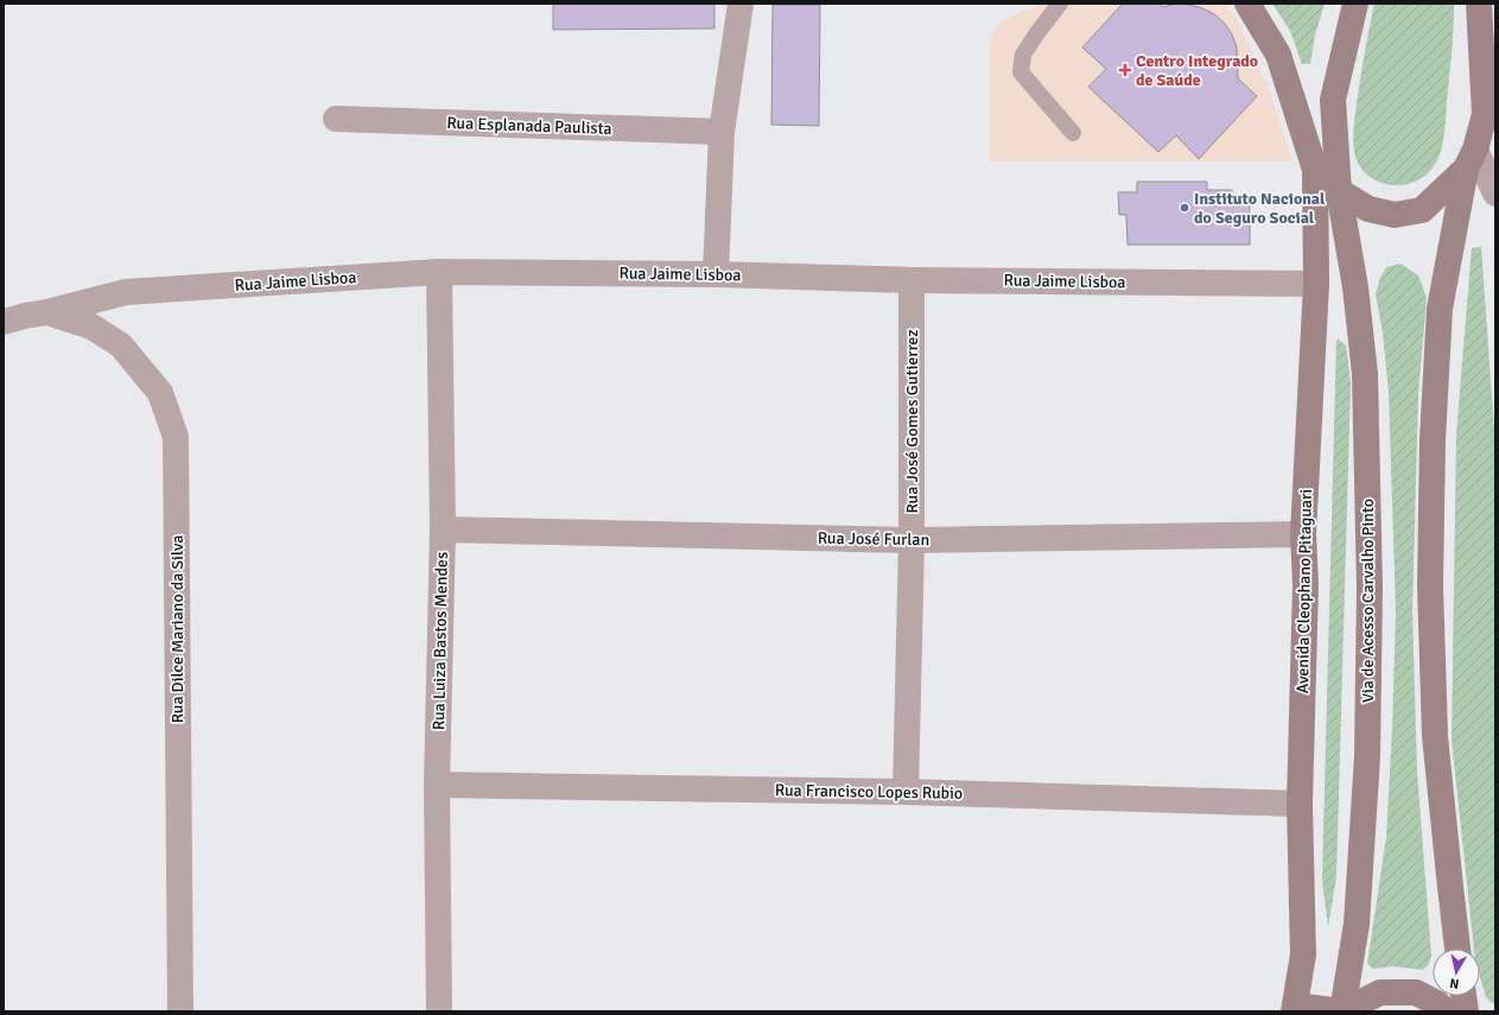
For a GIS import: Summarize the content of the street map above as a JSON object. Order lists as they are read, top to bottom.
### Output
{
  "streets": {
    "main road": ["Avenida Cleophano Pitaguari", "Via de Acesso Carvalho Pinto"],
    "street": [
      "Rua Esplanada Paulista",
      "Rua Jaime Lisboa",
      "Rua José Gomes Gutierrez",
      "Rua José Furlan",
      "Rua Dilce Mariano da Silva",
      "Rua Luiza Bastos Mendes",
      "Rua Francisco Lopes Rubio"
    ]
  },
  "crossings": [
    ["Rua Jaime Lisboa", "Rua José Gomes Gutierrez"],
    ["Rua Jaime Lisboa", "Avenida Cleophano Pitaguari"],
    ["Rua Jaime Lisboa", "Rua Dilce Mariano da Silva"],
    ["Rua Jaime Lisboa", "Rua Luiza Bastos Mendes"],
    ["Rua José Gomes Gutierrez", "Rua José Furlan"],
    ["Rua José Gomes Gutierrez", "Rua Francisco Lopes Rubio"],
    ["Rua José Furlan", "Avenida Cleophano Pitaguari"],
    ["Rua José Furlan", "Rua Luiza Bastos Mendes"],
    ["Avenida Cleophano Pitaguari", "Via de Acesso Carvalho Pinto"],
    ["Avenida Cleophano Pitaguari", "Rua Francisco Lopes Rubio"],
    ["Rua Luiza Bastos Mendes", "Rua Francisco Lopes Rubio"]
  ],
  "places": {
    "health": ["Centro Integrado de Saúde"],
    "other": ["Instituto Nacional do Seguro Social"]
  },
  "north": "bottom"
}
